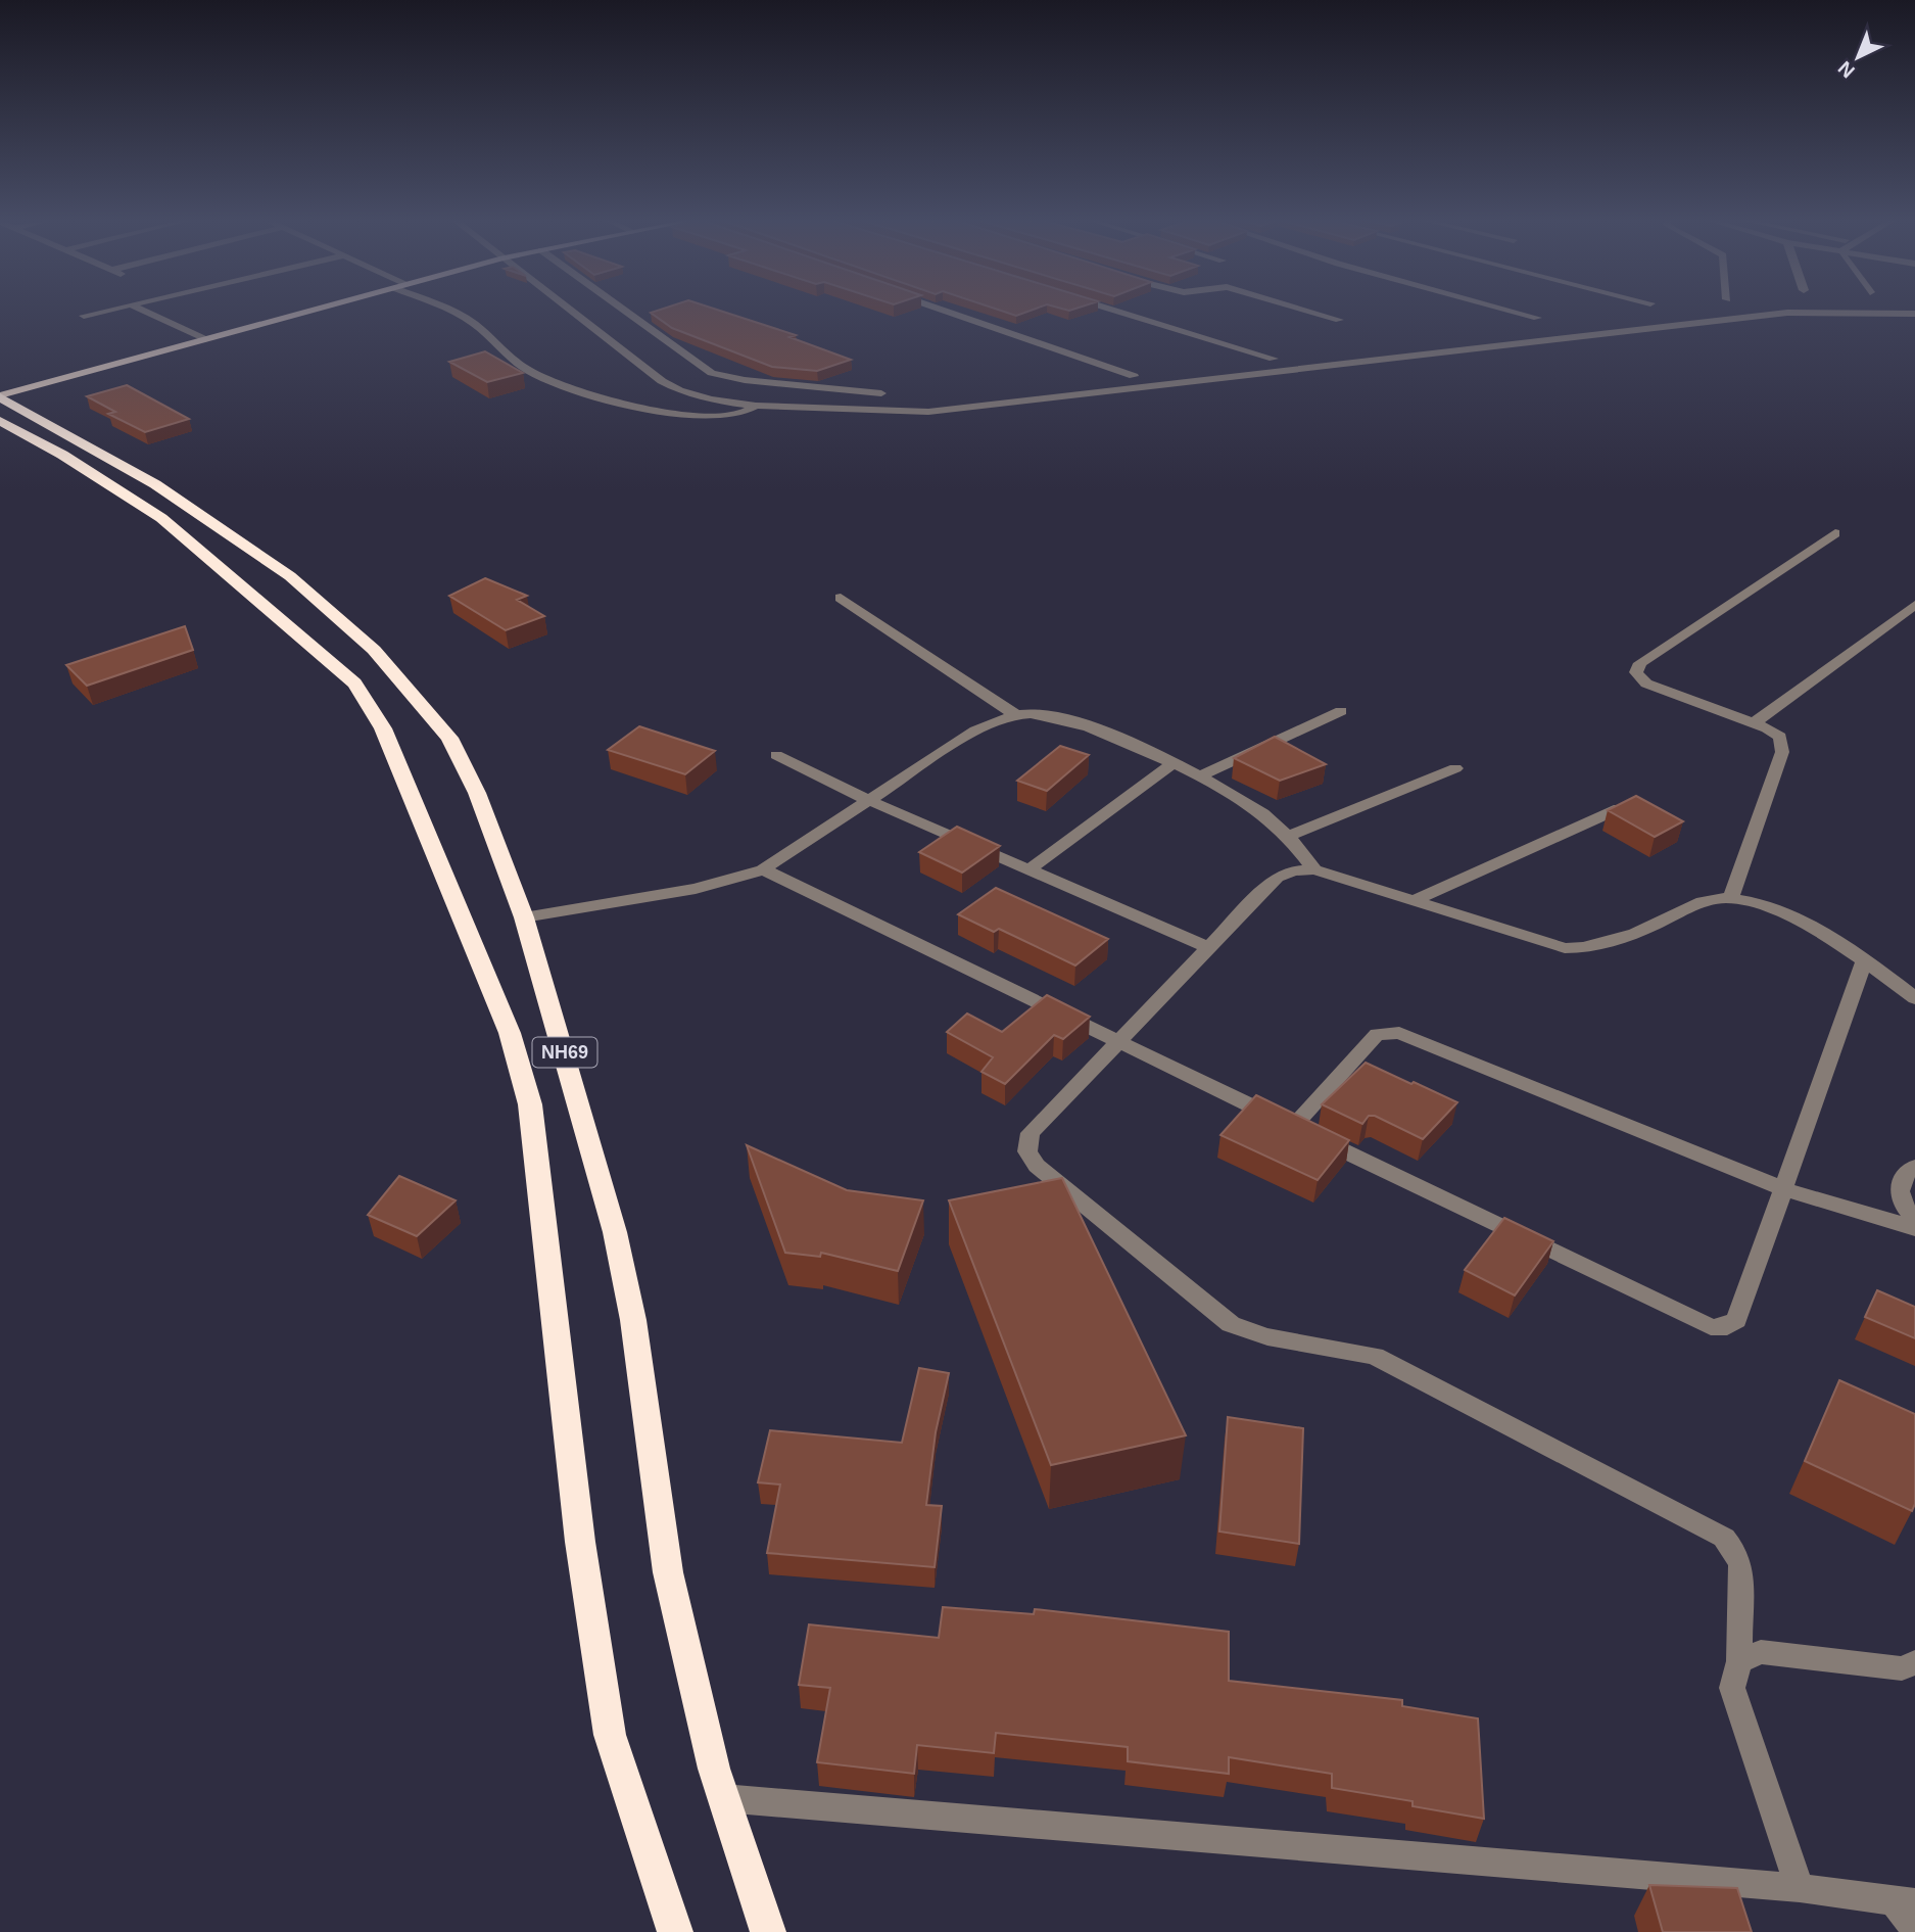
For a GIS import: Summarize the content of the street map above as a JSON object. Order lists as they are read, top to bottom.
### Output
{
  "streets": {
    "highway": ["NH69"]
  },
  "north": "bottom left"
}
